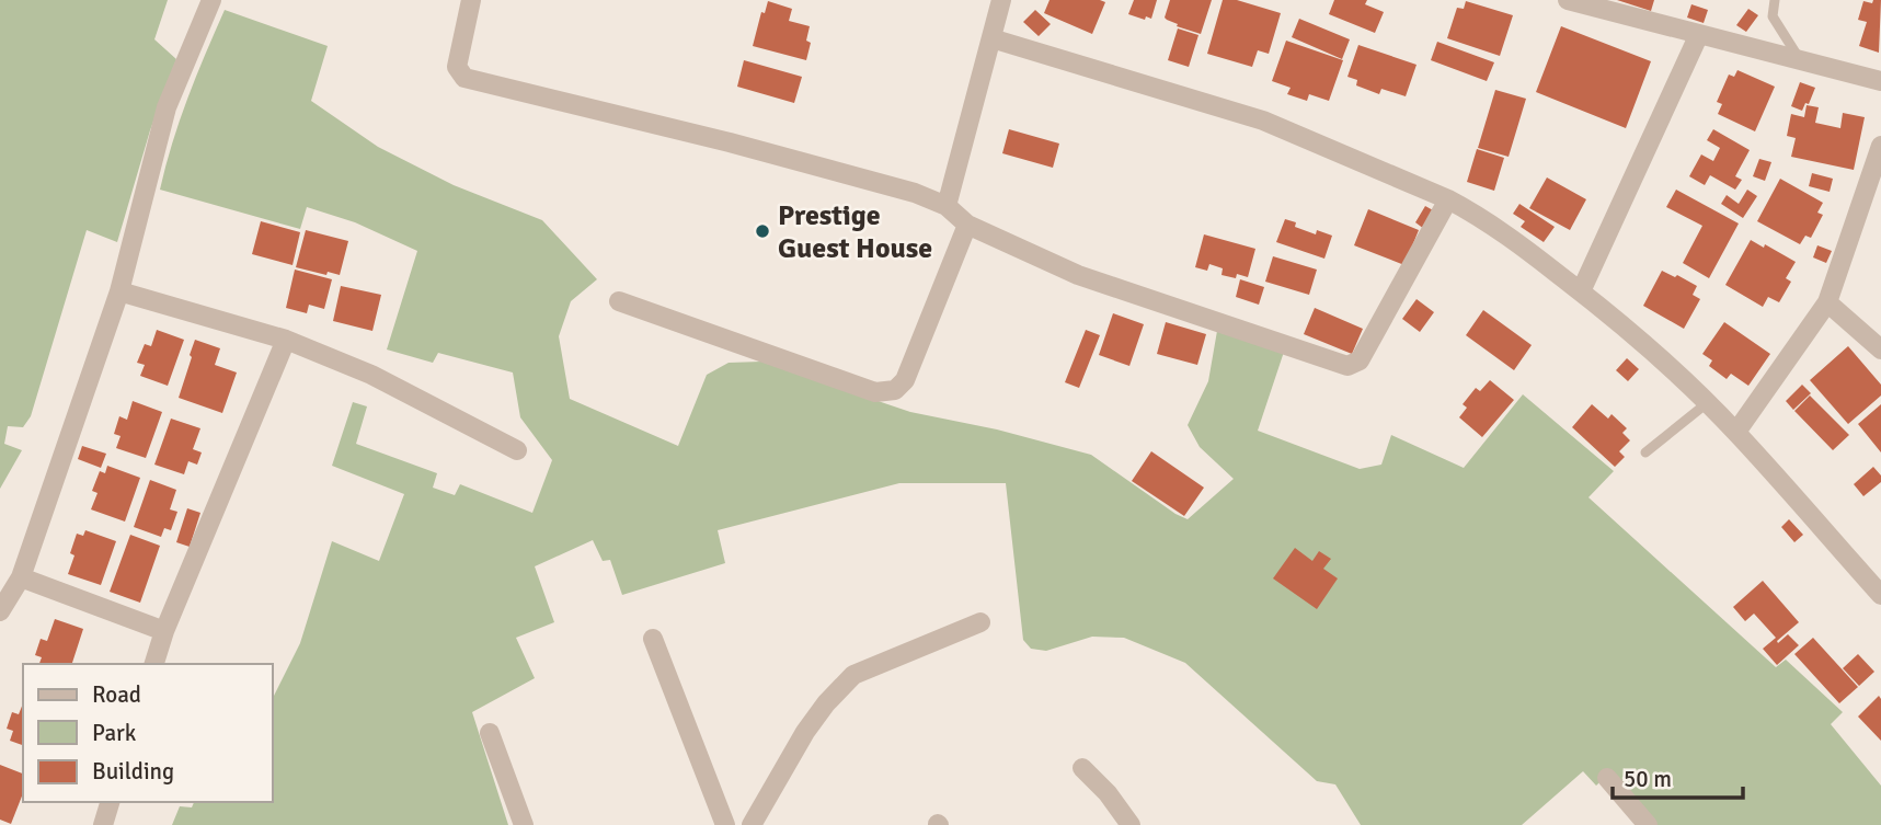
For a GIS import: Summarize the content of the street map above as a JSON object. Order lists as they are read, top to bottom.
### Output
{
  "places": ["Prestige Guest House"],
  "legend": ["Road", "Park", "Building"],
  "scale_bar": "50 m"
}
